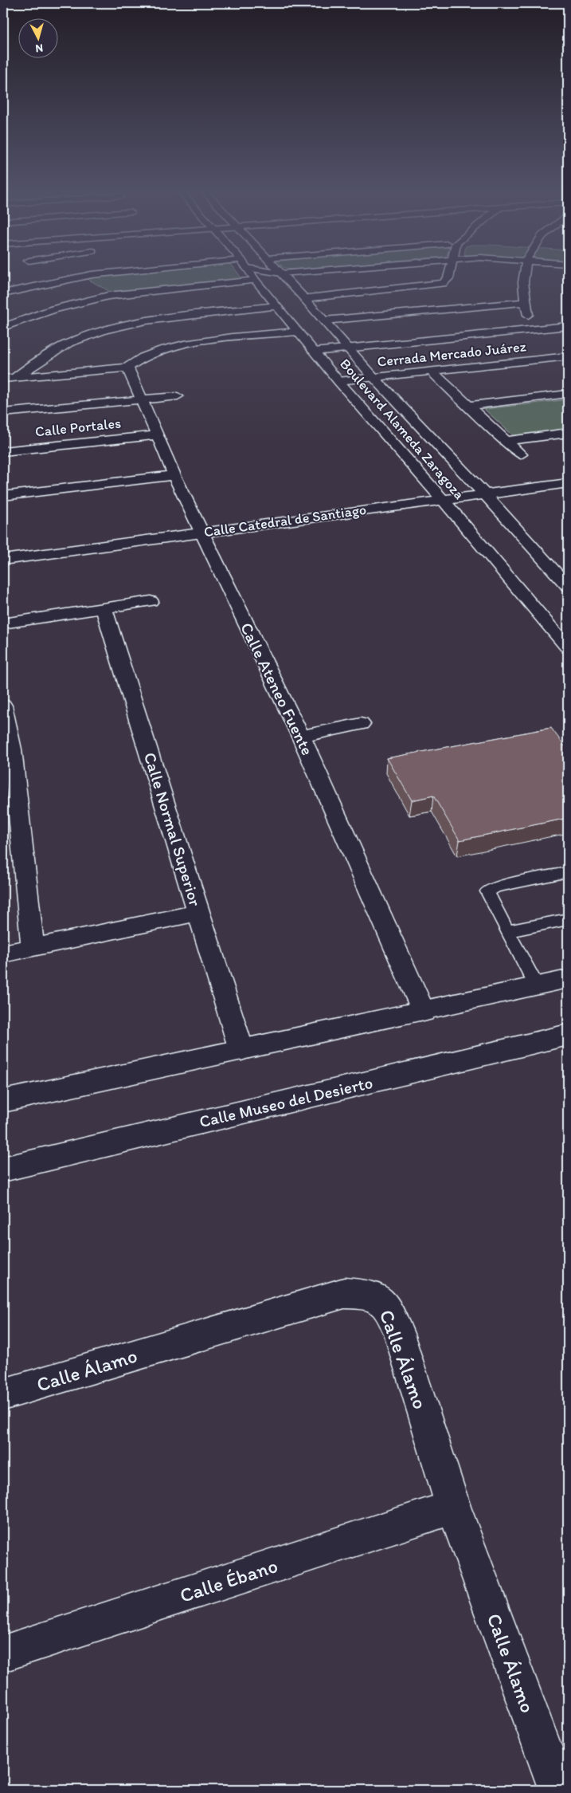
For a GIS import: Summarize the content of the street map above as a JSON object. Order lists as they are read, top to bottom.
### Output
{
  "streets": {
    "street": [
      "Cerrada Mercado Juárez",
      "Calle Portales",
      "Boulevard Alameda Zaragoza",
      "Calle Catedral de Santiago",
      "Calle Ateneo Fuente",
      "Calle Normal Superior",
      "Calle Museo del Desierto",
      "Calle Álamo",
      "Calle Ébano"
    ]
  },
  "crossings": [
    ["Cerrada Mercado Juárez", "Boulevard Alameda Zaragoza"],
    ["Calle Portales", "Calle Ateneo Fuente"],
    ["Boulevard Alameda Zaragoza", "Calle Catedral de Santiago"],
    ["Calle Catedral de Santiago", "Calle Ateneo Fuente"],
    ["Calle Álamo", "Calle Ébano"]
  ],
  "north": "bottom"
}
